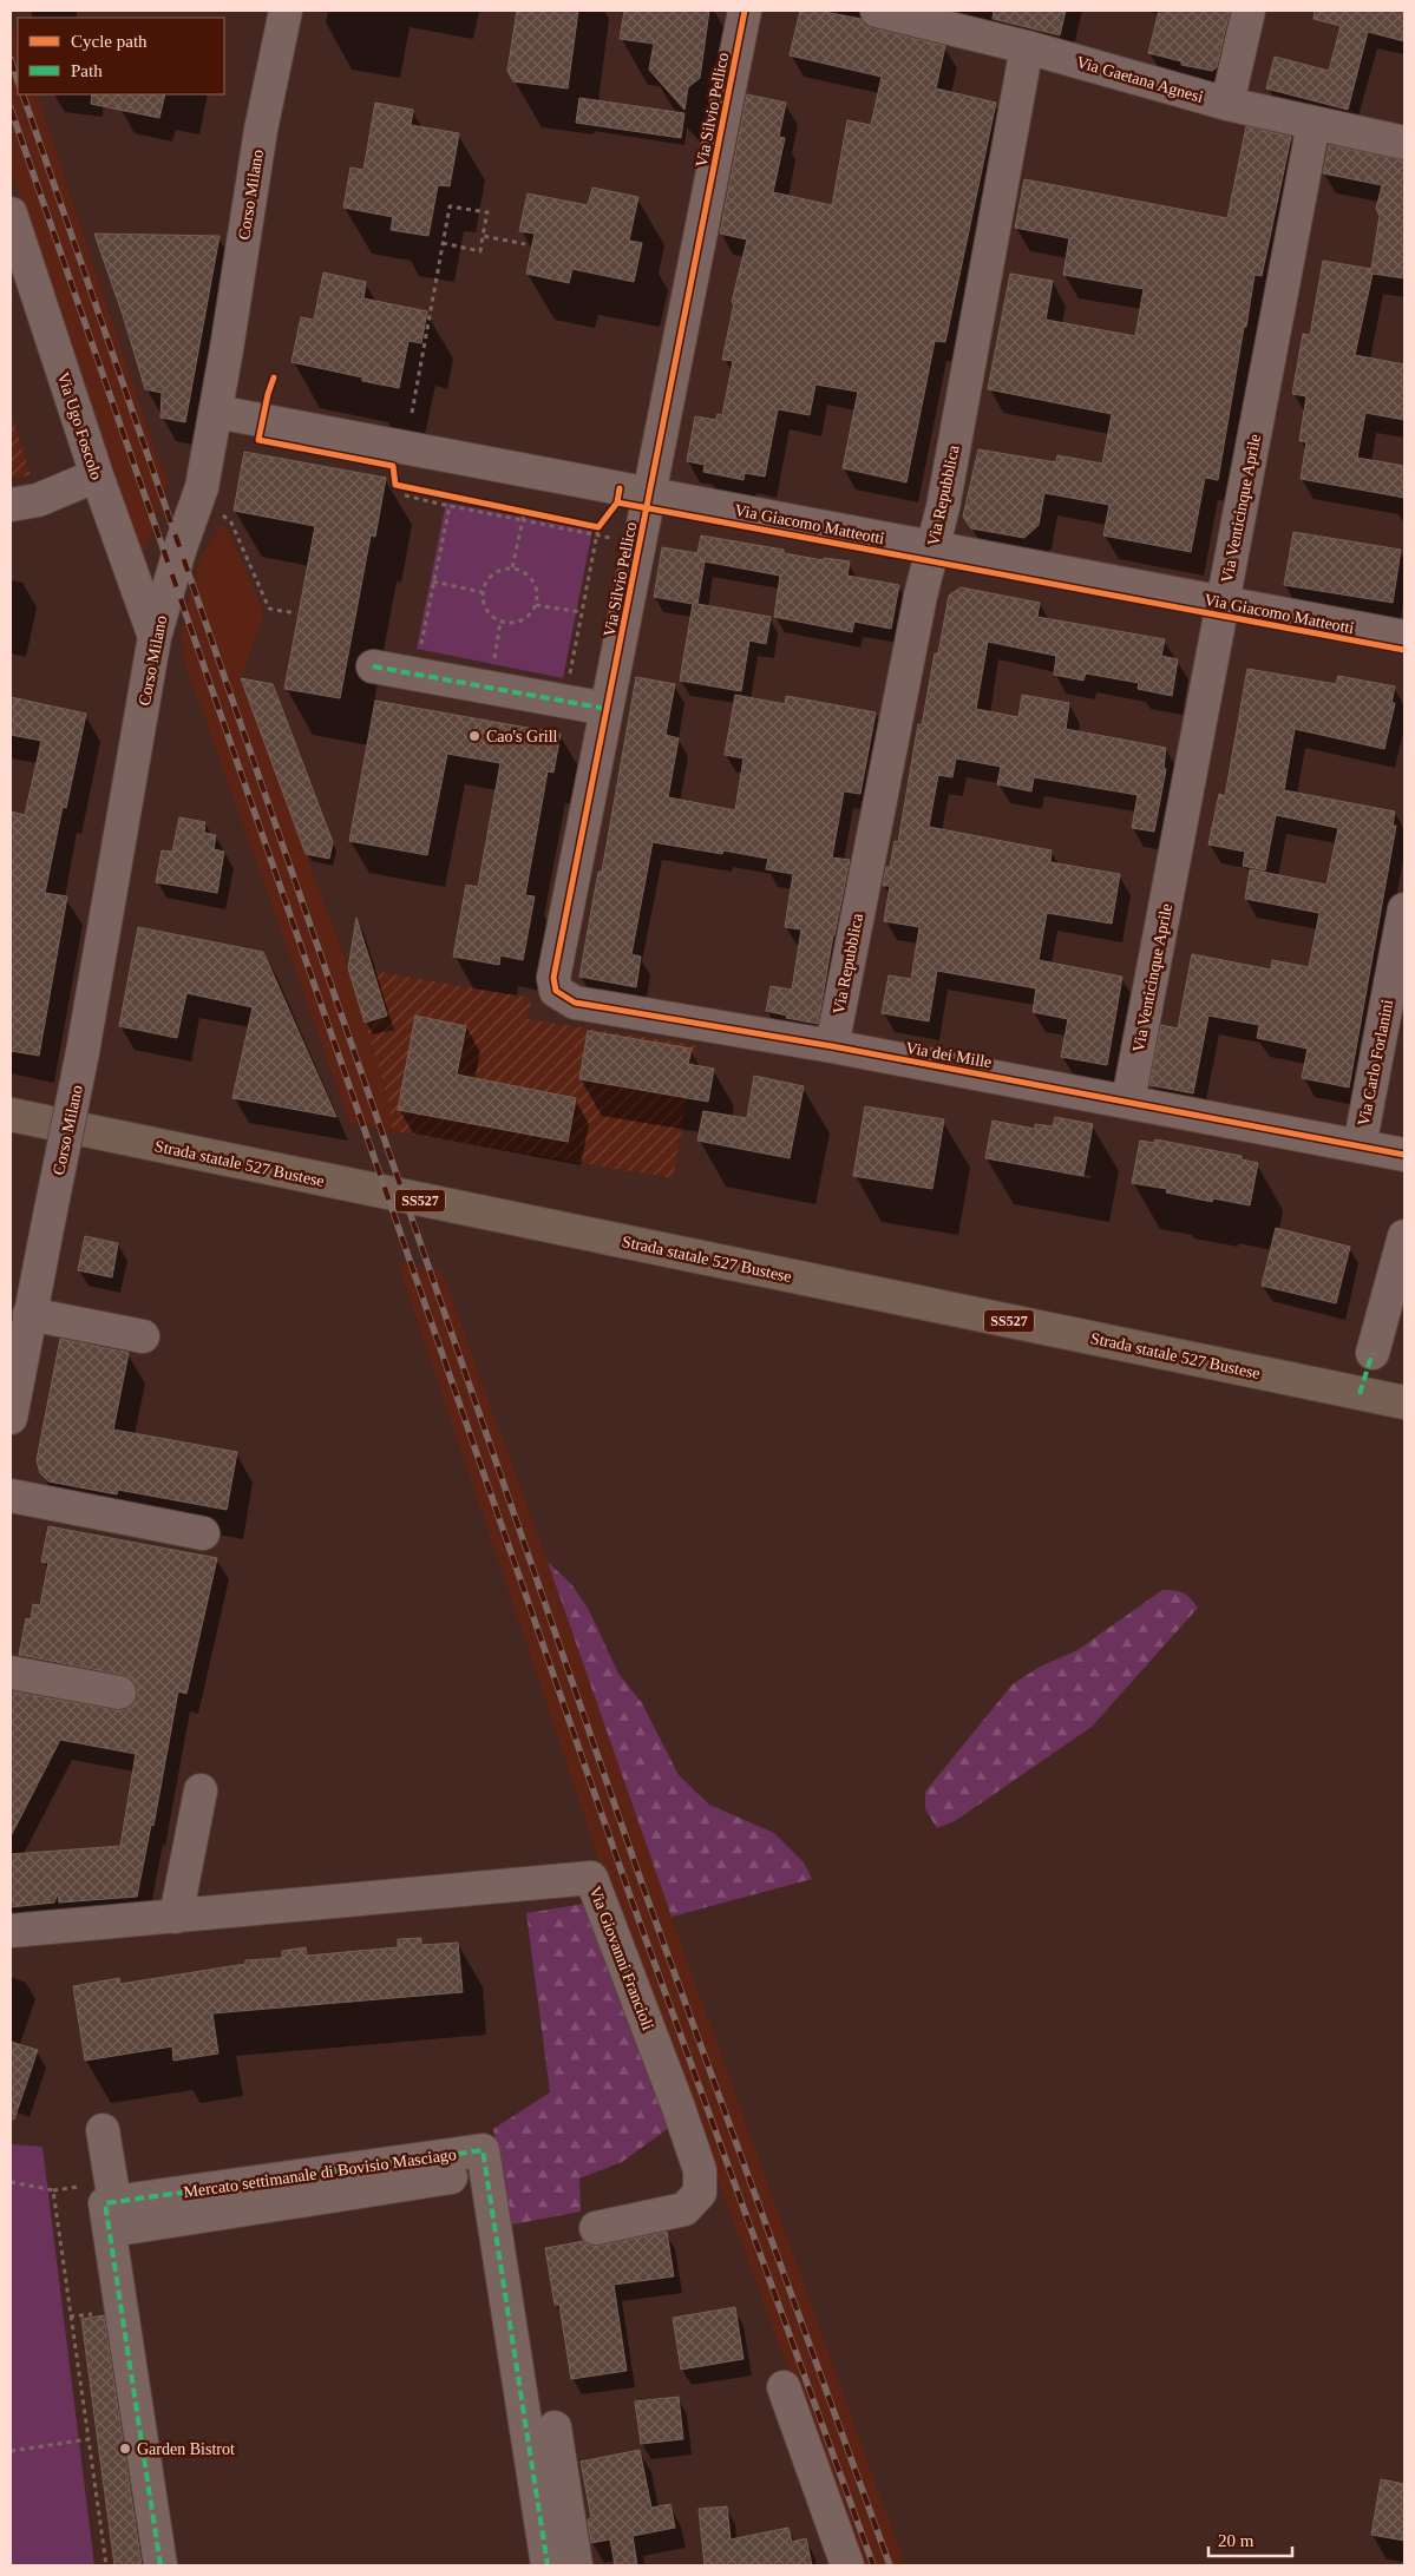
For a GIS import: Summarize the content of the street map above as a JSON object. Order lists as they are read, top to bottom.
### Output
{
  "streets": {
    "main road": ["Strada statale 527 Bustese", "SS527"],
    "street": [
      "Via Gaetana Agnesi",
      "Via Silvio Pellico",
      "Corso Milano",
      "Via Ugo Foscolo",
      "Via Repubblica",
      "Via Venticinque Aprile",
      "Via Giacomo Matteotti",
      "Via dei Mille",
      "Via Carlo Forlanini",
      "Via Giovanni Francioli",
      "Mercato settimanale di Bovisio Masciago"
    ]
  },
  "crossings": [
    ["Via Gaetana Agnesi", "Via Repubblica"],
    ["Via Gaetana Agnesi", "Via Venticinque Aprile"],
    ["Via Silvio Pellico", "Via Giacomo Matteotti"],
    ["Via Silvio Pellico", "Via dei Mille"],
    ["Corso Milano", "Via Ugo Foscolo"],
    ["Corso Milano", "Via Giacomo Matteotti"],
    ["Via Repubblica", "Via Giacomo Matteotti"],
    ["Via Repubblica", "Via dei Mille"],
    ["Via Venticinque Aprile", "Via Giacomo Matteotti"],
    ["Via Venticinque Aprile", "Via dei Mille"],
    ["Via dei Mille", "Via Carlo Forlanini"]
  ],
  "places": ["Cao's Grill", "Garden Bistrot"],
  "legend": ["Cycle path", "Path"],
  "scale_bar": "20 m"
}
